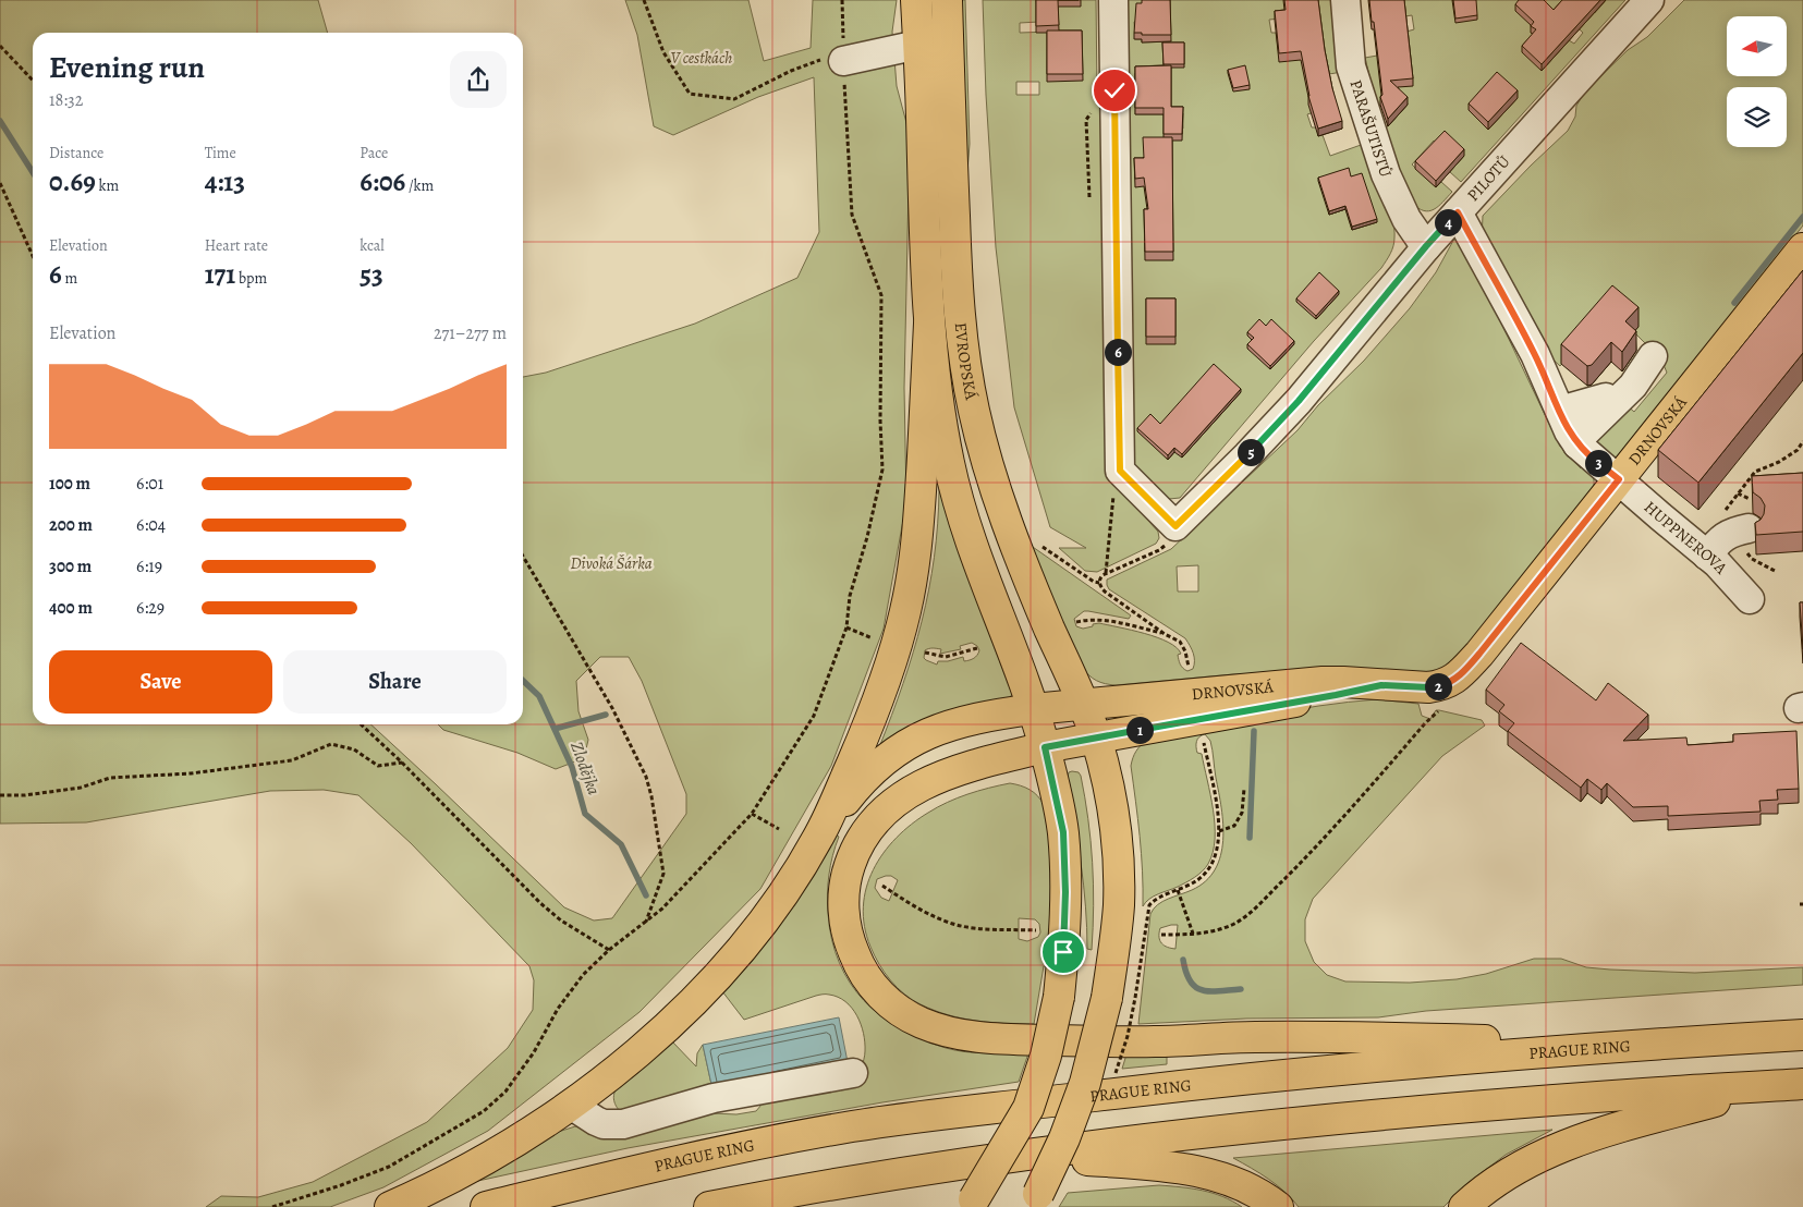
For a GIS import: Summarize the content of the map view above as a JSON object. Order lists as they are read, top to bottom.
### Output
{
  "streets": {
    "main road": ["EVROPSKÁ", "DRNOVSKÁ", "PRAGUE RING"],
    "street": ["PARAŠUTISTŮ", "PILOTŮ", "HUPPNEROVA"]
  },
  "crossings": [
    ["PARAŠUTISTŮ", "PILOTŮ"],
    ["PILOTŮ", "HUPPNEROVA"],
    ["EVROPSKÁ", "DRNOVSKÁ"],
    ["DRNOVSKÁ", "HUPPNEROVA"],
    ["DRNOVSKÁ", "PRAGUE RING"]
  ],
  "water": ["Zlodějka"],
  "parks": ["V cestkách", "Divoká Šárka"],
  "north": "left",
  "page": {
    "heading": ["Evening run", "18:32"],
    "stats": [
      ["Distance", "0.69 km"],
      ["Time", "4:13"],
      ["Pace", "6:06 /km"],
      ["Elevation", "6 m"],
      ["Heart rate", "171 bpm"],
      ["kcal", "53"]
    ],
    "pins": [
      "4",
      "6",
      "5",
      "3",
      "2",
      "1"
    ],
    "chart": ["Elevation", "271–277 m"],
    "list": [
      {
        "name": "100 m",
        "note": "6:01"
      },
      {
        "name": "200 m",
        "note": "6:04"
      },
      {
        "name": "300 m",
        "note": "6:19"
      },
      {
        "name": "400 m",
        "note": "6:29"
      }
    ],
    "buttons": ["Save", "Share"]
  }
}
